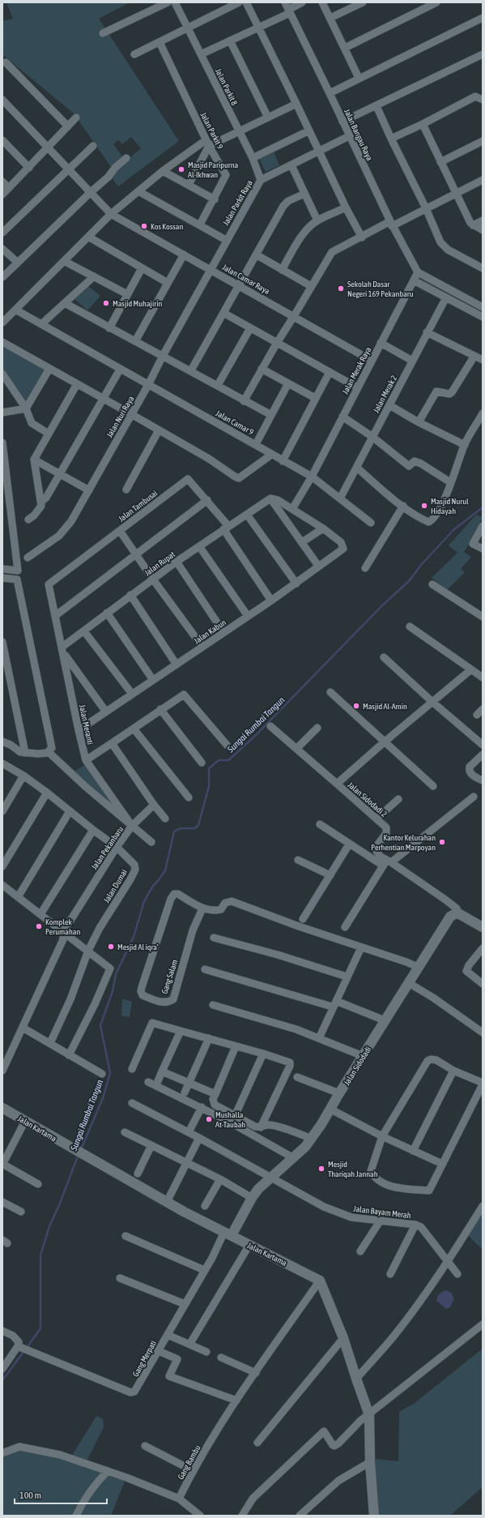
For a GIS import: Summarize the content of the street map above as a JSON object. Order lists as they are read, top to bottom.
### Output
{
  "streets": {
    "main road": ["Jalan Sidodadi", "Jalan Kartama"],
    "street": [
      "Jalan Parkit 8",
      "Jalan Parkit 9",
      "Jalan Bangau Raya",
      "Jalan Parkit Raya",
      "Jalan Camar Raya",
      "Jalan Merak Raya",
      "Jalan Merak 2",
      "Jalan Nuri Raya",
      "Jalan Camar 9",
      "Jalan Tambusai",
      "Jalan Rupat",
      "Jalan Kabun",
      "Jalan Meranti",
      "Jalan Sidodadi 2",
      "Jalan Pekanbaru",
      "Jalan Dumai",
      "Gang Salam",
      "Jalan Bayam Merah",
      "Gang Merpati",
      "Gang Bambu"
    ]
  },
  "crossings": [
    ["Jalan Parkit 8", "Jalan Parkit Raya"],
    ["Jalan Bangau Raya", "Jalan Parkit Raya"],
    ["Jalan Bangau Raya", "Jalan Merak Raya"],
    ["Jalan Parkit Raya", "Jalan Camar Raya"],
    ["Jalan Parkit Raya", "Jalan Nuri Raya"],
    ["Jalan Camar Raya", "Jalan Merak Raya"],
    ["Jalan Camar Raya", "Jalan Nuri Raya"],
    ["Jalan Merak Raya", "Jalan Camar 9"],
    ["Jalan Merak 2", "Jalan Camar 9"],
    ["Jalan Nuri Raya", "Jalan Camar 9"],
    ["Jalan Tambusai", "Jalan Rupat"],
    ["Jalan Tambusai", "Jalan Kabun"],
    ["Jalan Tambusai", "Jalan Meranti"],
    ["Jalan Rupat", "Jalan Meranti"],
    ["Jalan Kabun", "Jalan Meranti"],
    ["Jalan Meranti", "Jalan Pekanbaru"],
    ["Jalan Sidodadi 2", "Jalan Sidodadi"],
    ["Jalan Pekanbaru", "Jalan Dumai"],
    ["Jalan Sidodadi", "Jalan Kartama"],
    ["Jalan Sidodadi", "Jalan Bayam Merah"],
    ["Jalan Sidodadi", "Gang Merpati"],
    ["Jalan Kartama", "Gang Merpati"],
    ["Jalan Kartama", "Gang Bambu"]
  ],
  "water": ["Sungai Rumbai Tangun"],
  "places": [
    "Masjid Paripurna Al-Ikhwan",
    "Kos Kossan",
    "Sekolah Dasar Negeri 169 Pekanbaru",
    "Masjid Muhajirin",
    "Masjid Nurul Hidayah",
    "Masjid Al-Amin",
    "Kantor Kelurahan Perhentian Marpoyan",
    "Komplek Perumahan",
    "Mesjid Al iqra'",
    "Mushalla At-Taubah",
    "Mesjid Thariqah Jannah"
  ],
  "scale_bar": "100 m"
}
